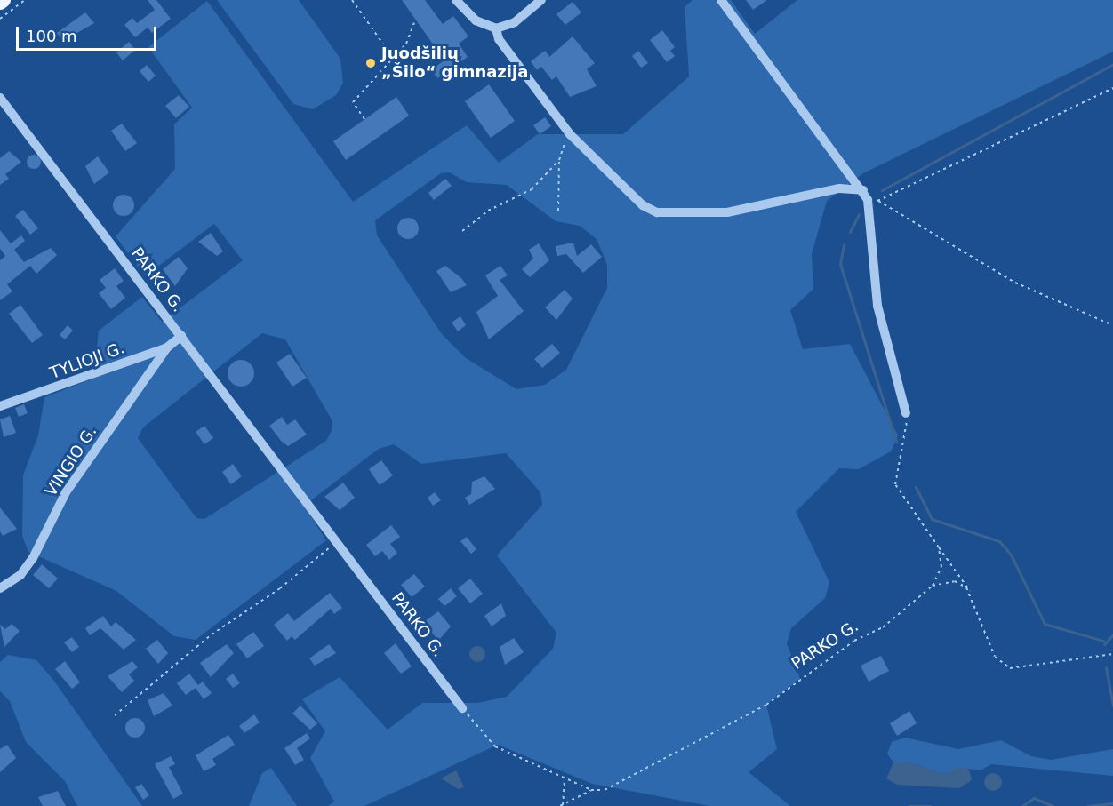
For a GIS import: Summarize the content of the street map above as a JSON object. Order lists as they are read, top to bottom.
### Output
{
  "streets": {
    "street": ["PARKO G.", "TYLIOJI G.", "VINGIO G."]
  },
  "crossings": [
    ["PARKO G.", "TYLIOJI G."],
    ["TYLIOJI G.", "VINGIO G."]
  ],
  "places": ["Juodšilių „Šilo“ gimnazija"],
  "scale_bar": "100 m"
}
